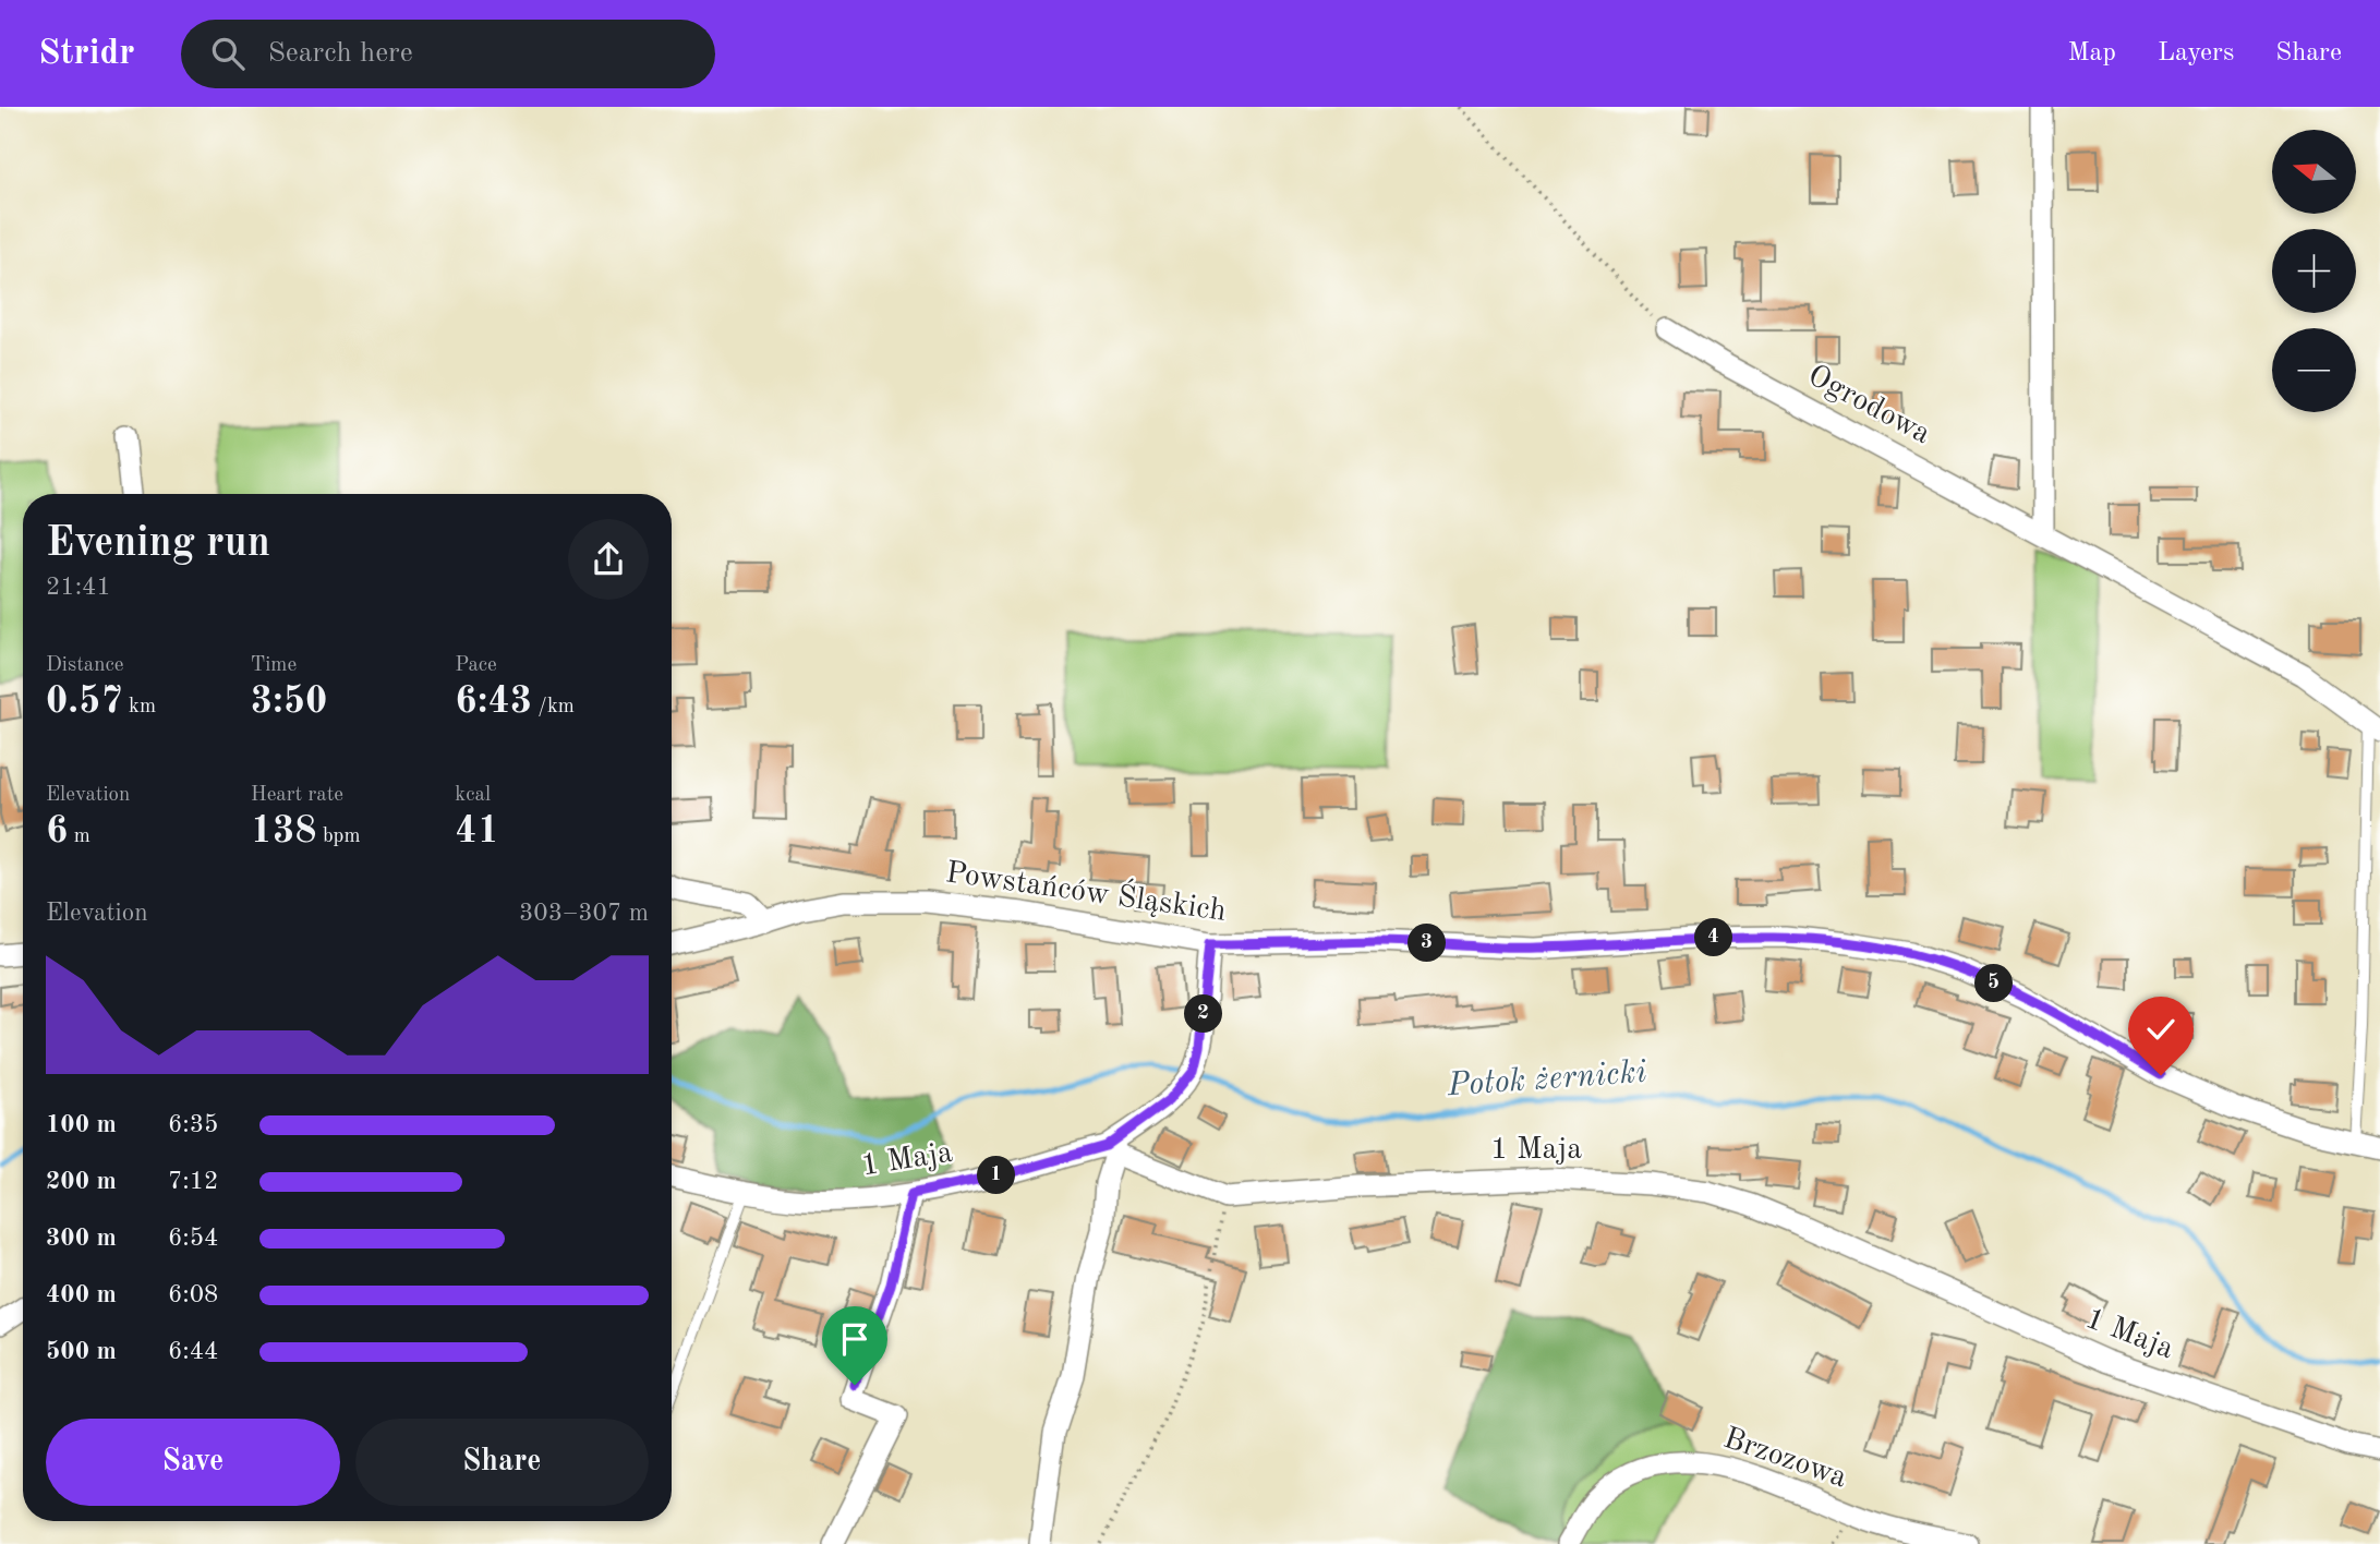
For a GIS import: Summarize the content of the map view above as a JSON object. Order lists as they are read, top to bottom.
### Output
{
  "streets": {
    "street": [
      "Ogrodowa",
      "Powstańców Śląskich",
      "1 Maja",
      "Brzozowa"
    ]
  },
  "water": ["Potok żernicki"],
  "north": "left",
  "page": {
    "header": "Stridr",
    "search": "Search here",
    "nav": ["Map", "Layers", "Share"],
    "map_buttons": ["+", "−"],
    "heading": ["Evening run", "21:41"],
    "stats": [
      ["Distance", "0.57 km"],
      ["Time", "3:50"],
      ["Pace", "6:43 /km"],
      ["Elevation", "6 m"],
      ["Heart rate", "138 bpm"],
      ["kcal", "41"]
    ],
    "chart": ["Elevation", "303–307 m"],
    "pins": [
      "4",
      "3",
      "5",
      "2",
      "1"
    ],
    "list": [
      {
        "name": "100 m",
        "note": "6:35"
      },
      {
        "name": "200 m",
        "note": "7:12"
      },
      {
        "name": "300 m",
        "note": "6:54"
      },
      {
        "name": "400 m",
        "note": "6:08"
      },
      {
        "name": "500 m",
        "note": "6:44"
      }
    ],
    "buttons": ["Save", "Share"]
  }
}
